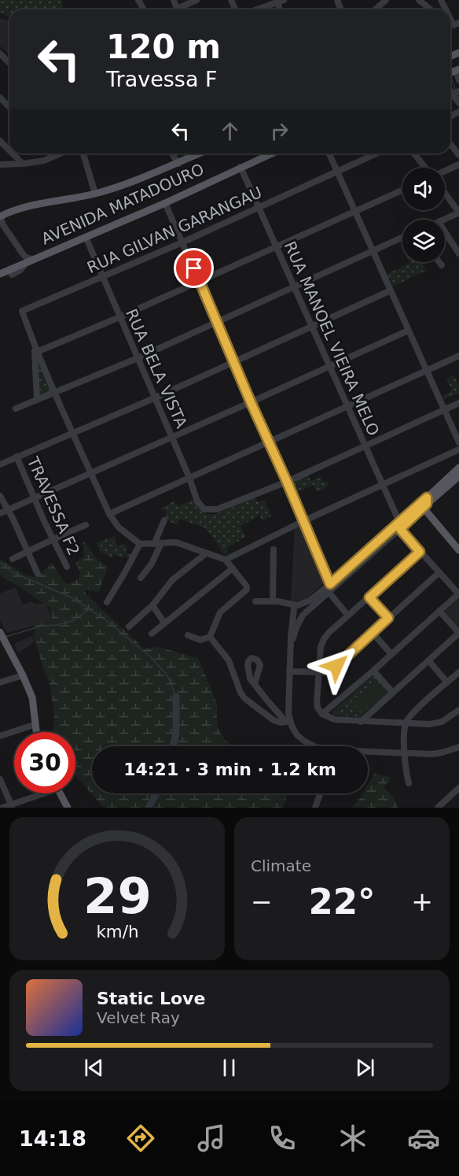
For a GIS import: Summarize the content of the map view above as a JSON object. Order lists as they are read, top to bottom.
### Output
{
  "streets": {
    "main road": ["AVENIDA MATADOURO"],
    "street": [
      "RUA GILVAN GARANGAU",
      "RUA MANOEL VIEIRA MELO",
      "RUA BELA VISTA",
      "TRAVESSA F2"
    ]
  },
  "crossings": [
    ["AVENIDA MATADOURO", "RUA MANOEL VIEIRA MELO"],
    ["AVENIDA MATADOURO", "RUA BELA VISTA"],
    ["RUA GILVAN GARANGAU", "RUA MANOEL VIEIRA MELO"],
    ["RUA GILVAN GARANGAU", "RUA BELA VISTA"]
  ],
  "page": {
    "turn": ["120 m", "Travessa F"],
    "limit": "30",
    "trip": "14:21 · 3 min · 1.2 km",
    "tile": "Climate",
    "heat": ["−", "22°", "+"],
    "song": ["Static Love", "Velvet Ray"],
    "tabs": "14:18",
    "gauge": ["29", "km/h"]
  }
}
